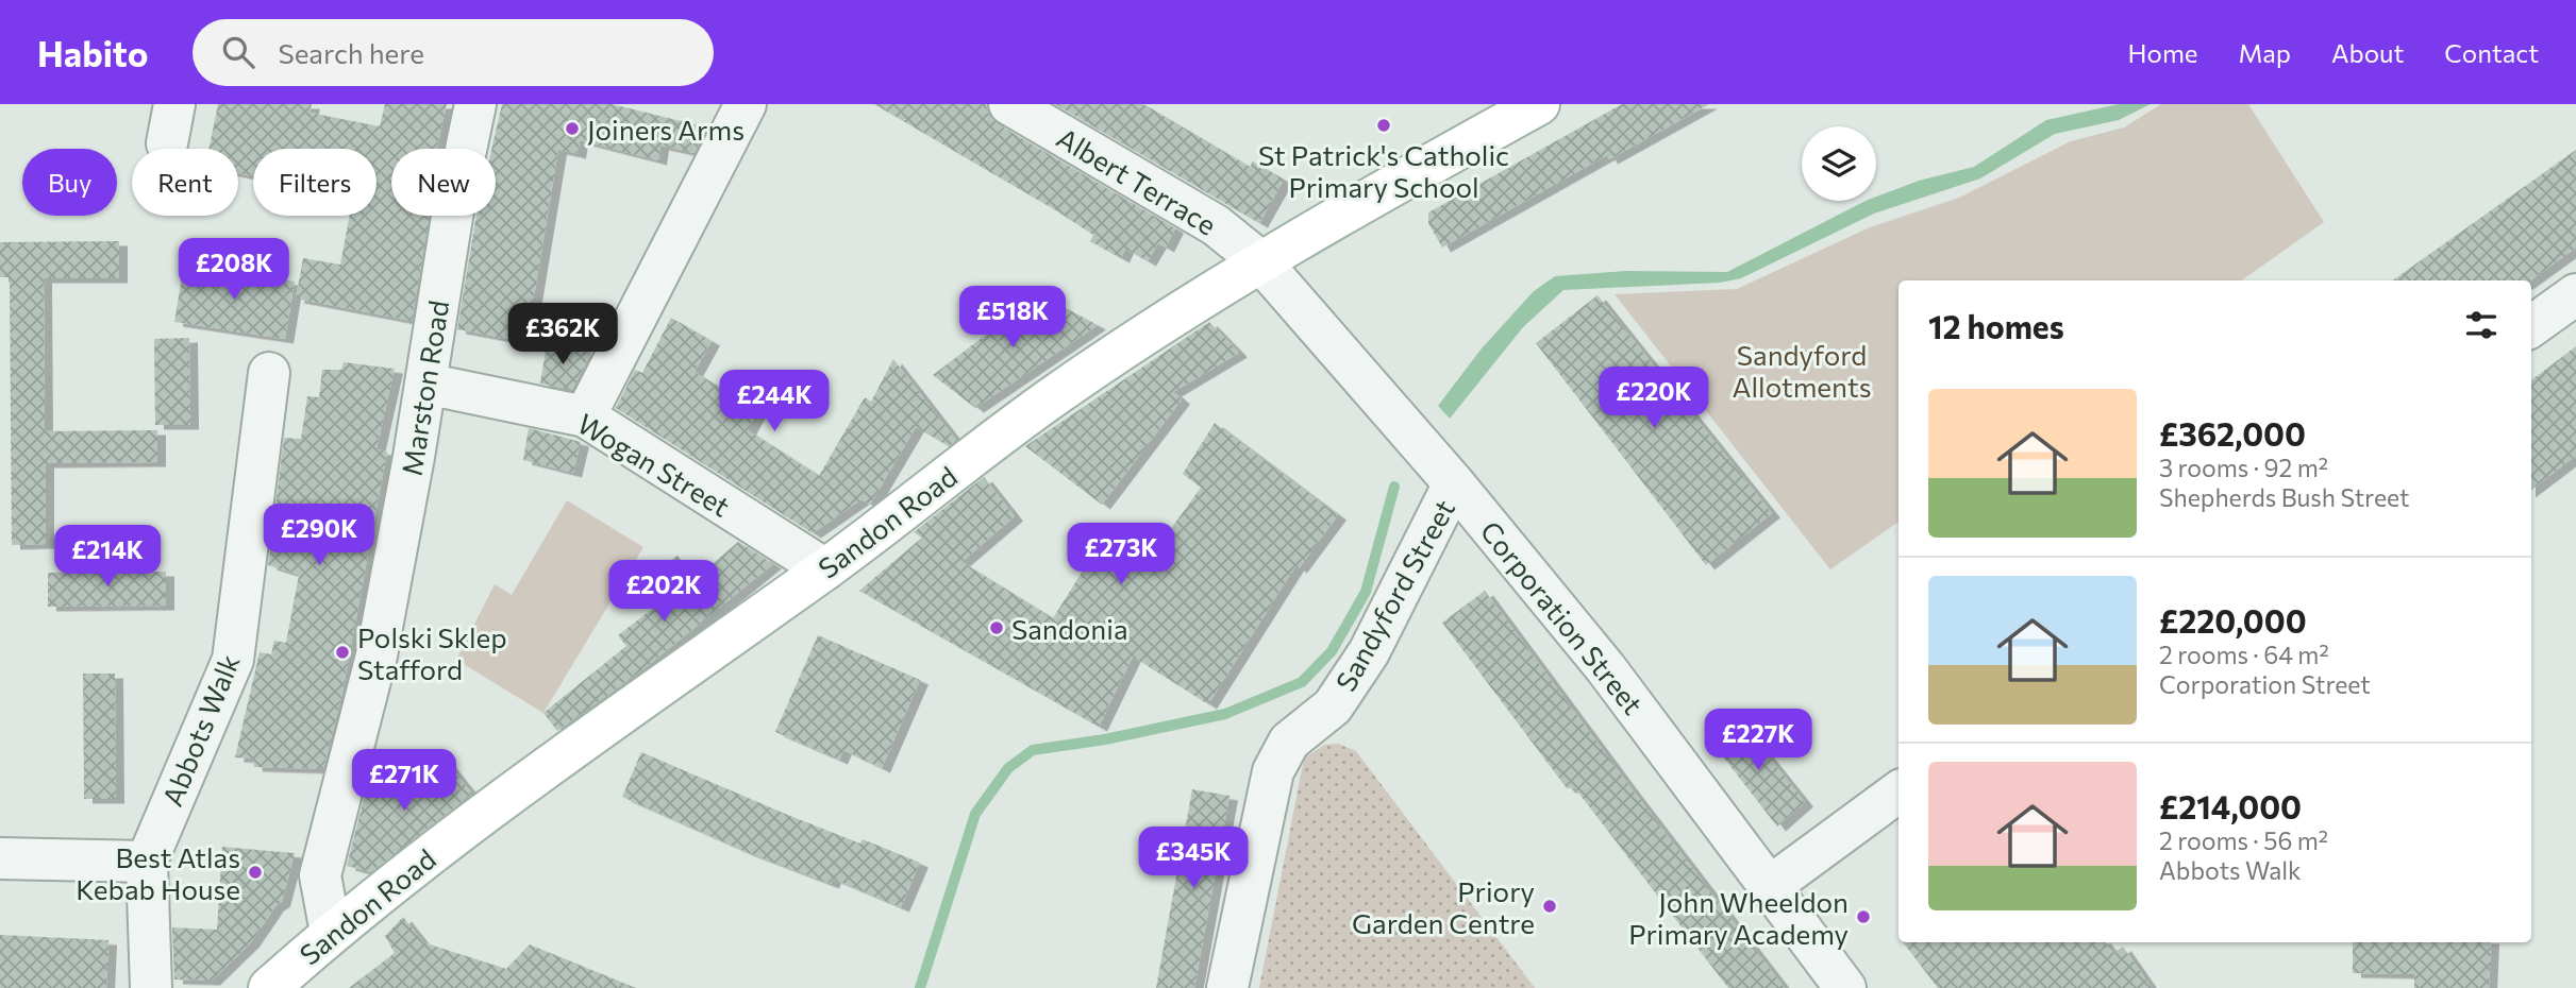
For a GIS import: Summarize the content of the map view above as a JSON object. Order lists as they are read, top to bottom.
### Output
{
  "streets": {
    "main road": ["Sandon Road"],
    "street": [
      "Albert Terrace",
      "Marston Road",
      "Wogan Street",
      "Sandyford Street",
      "Corporation Street",
      "Abbots Walk"
    ]
  },
  "crossings": [
    ["Albert Terrace", "Sandon Road"],
    ["Albert Terrace", "Corporation Street"],
    ["Marston Road", "Wogan Street"],
    ["Marston Road", "Sandon Road"],
    ["Wogan Street", "Sandon Road"],
    ["Sandon Road", "Corporation Street"],
    ["Sandyford Street", "Corporation Street"]
  ],
  "parks": ["Sandyford Allotments"],
  "places": [
    "St Patrick's Catholic Primary School",
    "Joiners Arms",
    "Sandonia",
    "Polski Sklep Stafford",
    "Best Atlas Kebab House",
    "Priory Garden Centre",
    "John Wheeldon Primary Academy"
  ],
  "page": {
    "header": "Habito",
    "search": "Search here",
    "nav": [
      "Home",
      "Map",
      "About",
      "Contact"
    ],
    "chip": [
      "Buy",
      "Rent",
      "Filters",
      "New"
    ],
    "price": [
      "£208K",
      "£518K",
      "£362K",
      "£220K",
      "£244K",
      "£290K",
      "£273K",
      "£214K",
      "£202K",
      "£227K",
      "£271K",
      "£345K"
    ],
    "heading": "12 homes",
    "list": [
      {
        "name": "£362,000",
        "note": "3 rooms · 92 m² · Shepherds Bush Street"
      },
      {
        "name": "£220,000",
        "note": "2 rooms · 64 m² · Corporation Street"
      },
      {
        "name": "£214,000",
        "note": "2 rooms · 56 m² · Abbots Walk"
      }
    ]
  }
}
